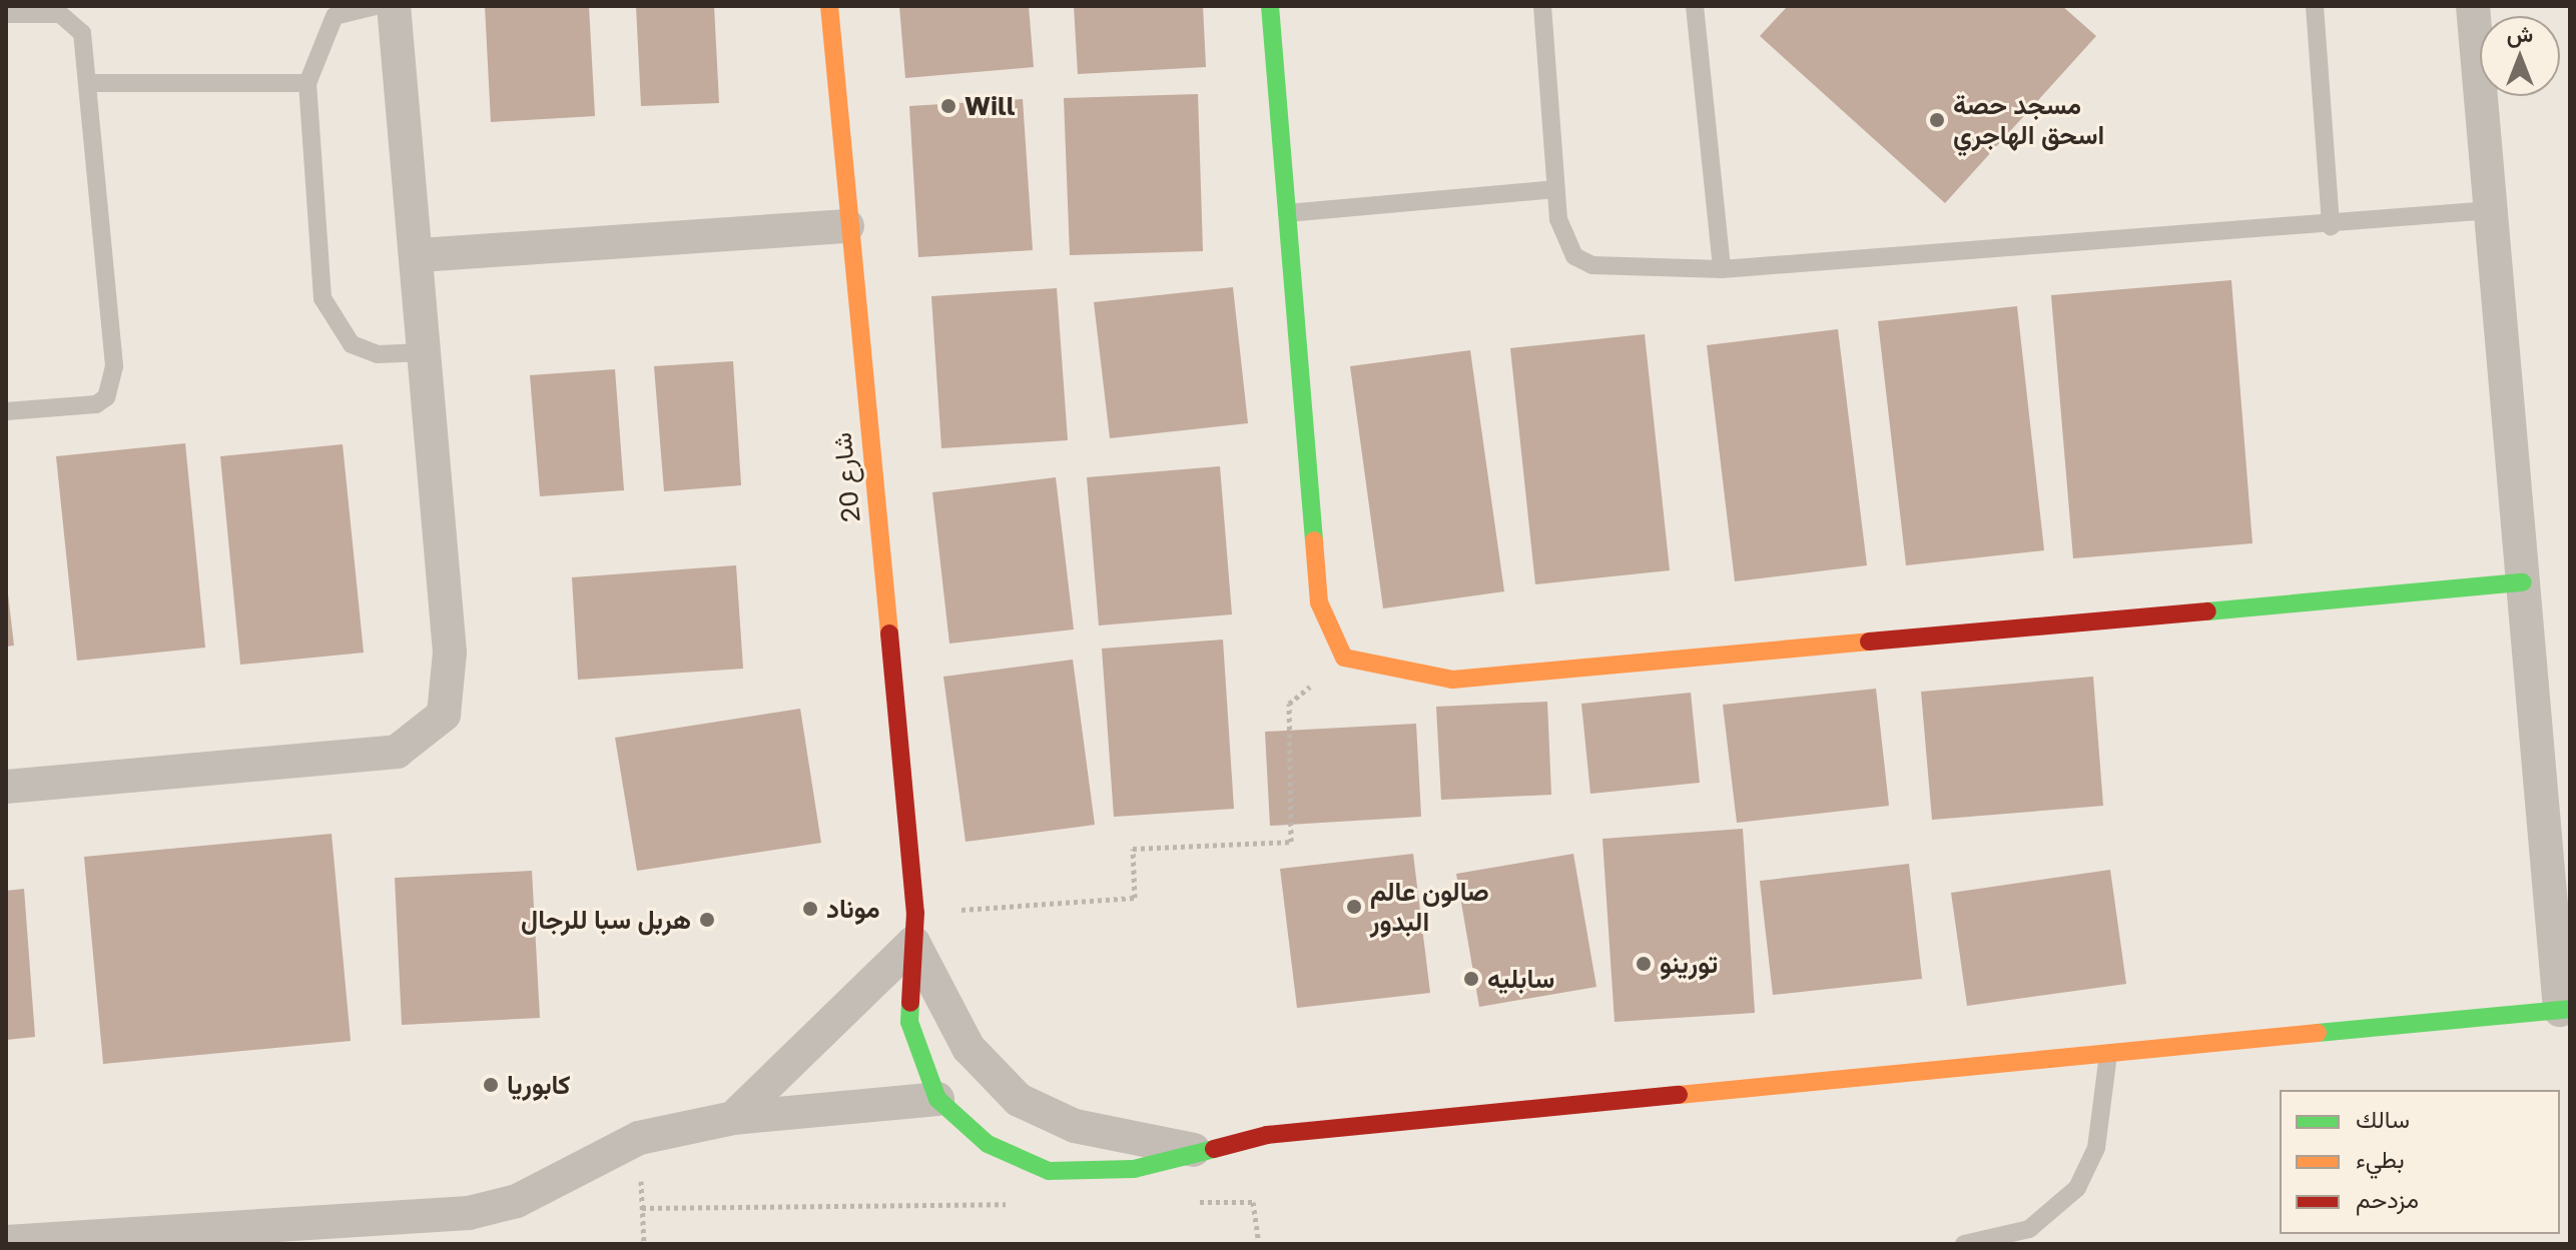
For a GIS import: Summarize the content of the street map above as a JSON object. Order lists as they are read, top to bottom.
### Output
{
  "streets": {
    "street": ["شارع 20"]
  },
  "places": [
    "Will",
    "مسجد حصة اسحق الهاجري",
    "صالون عالم البدور",
    "موناد",
    "هربل سبا للرجال",
    "تورينو",
    "سابليه",
    "كابوريا"
  ],
  "legend": ["سالك", "بطيء", "مزدحم"],
  "north": "top"
}
